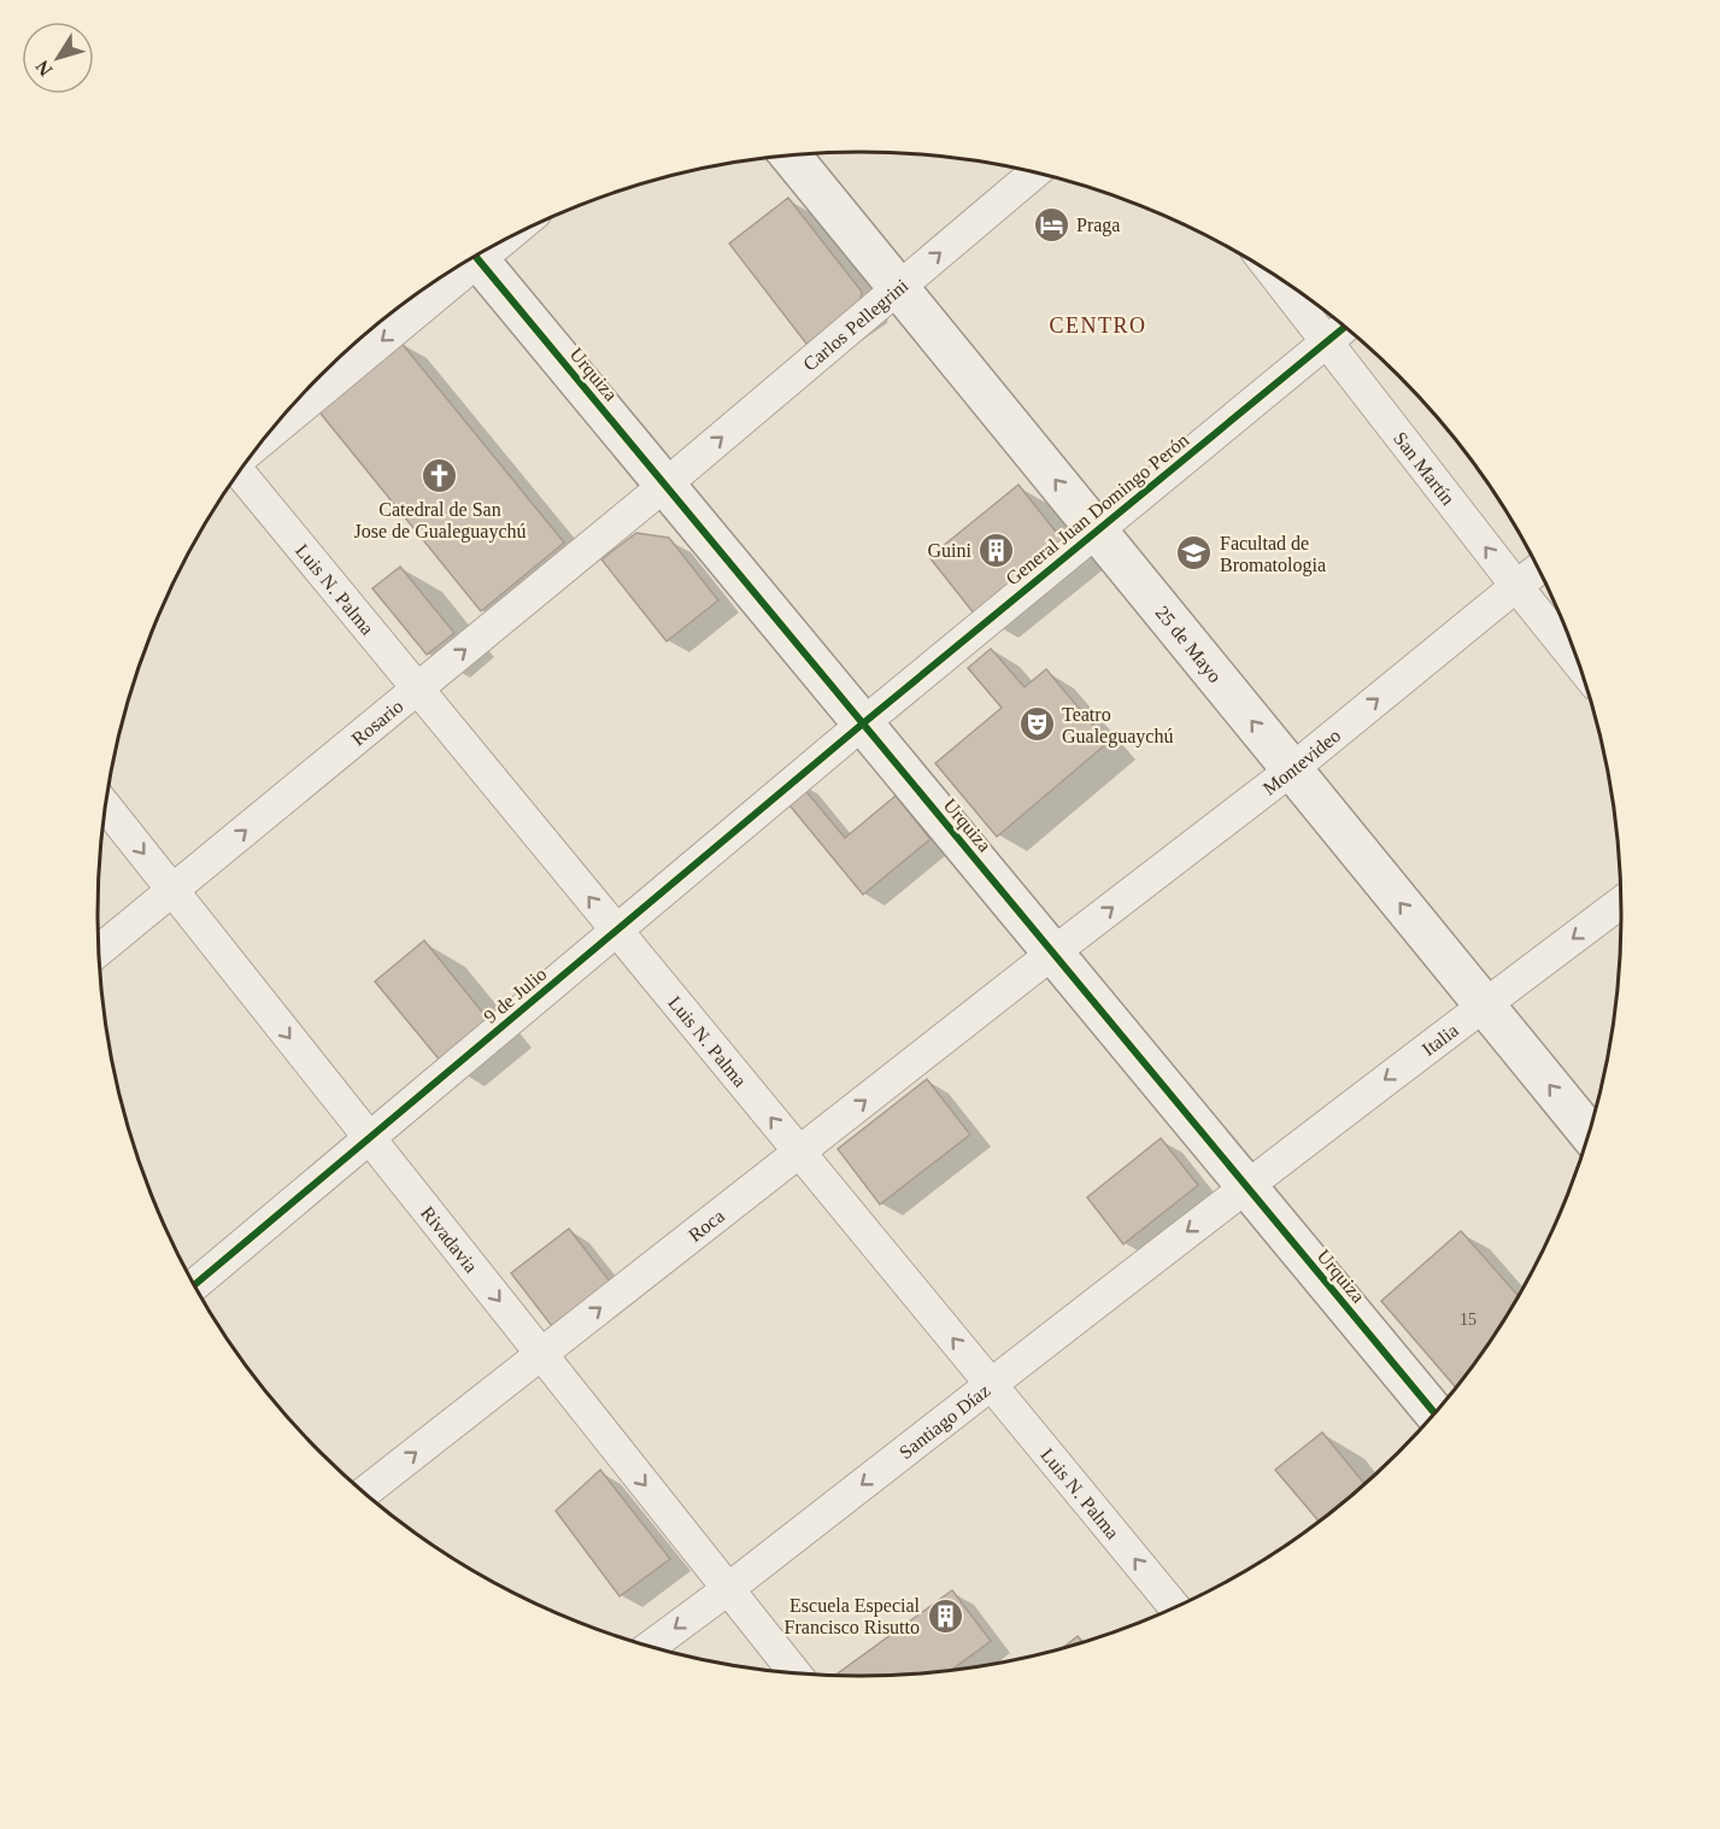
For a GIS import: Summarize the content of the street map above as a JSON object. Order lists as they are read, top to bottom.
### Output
{
  "streets": {
    "street": [
      "Carlos Pellegrini",
      "Urquiza",
      "San Martín",
      "General Juan Domingo Perón",
      "Luis N. Palma",
      "25 de Mayo",
      "Rosario",
      "Montevideo",
      "9 de Julio",
      "Italia",
      "Roca",
      "Rivadavia",
      "Santiago Díaz"
    ]
  },
  "crossings": [
    ["Carlos Pellegrini", "Urquiza"],
    ["Carlos Pellegrini", "25 de Mayo"],
    ["Carlos Pellegrini", "Rosario"],
    ["Urquiza", "General Juan Domingo Perón"],
    ["Urquiza", "Rosario"],
    ["Urquiza", "Montevideo"],
    ["Urquiza", "9 de Julio"],
    ["Urquiza", "Italia"],
    ["Urquiza", "Roca"],
    ["Urquiza", "Santiago Díaz"],
    ["San Martín", "General Juan Domingo Perón"],
    ["San Martín", "Montevideo"],
    ["General Juan Domingo Perón", "25 de Mayo"],
    ["General Juan Domingo Perón", "9 de Julio"],
    ["Luis N. Palma", "Rosario"],
    ["Luis N. Palma", "9 de Julio"],
    ["Luis N. Palma", "Roca"],
    ["Luis N. Palma", "Santiago Díaz"],
    ["25 de Mayo", "Montevideo"],
    ["25 de Mayo", "Italia"],
    ["Rosario", "Rivadavia"],
    ["Montevideo", "Roca"],
    ["9 de Julio", "Rivadavia"],
    ["Italia", "Santiago Díaz"],
    ["Roca", "Rivadavia"],
    ["Rivadavia", "Santiago Díaz"]
  ],
  "one_way": [
    "Carlos Pellegrini",
    "San Martín",
    "Luis N. Palma",
    "25 de Mayo",
    "Rosario",
    "Montevideo",
    "Italia",
    "Roca",
    "Rivadavia",
    "Santiago Díaz"
  ],
  "districts": ["CENTRO"],
  "places": {
    "hotel": ["Praga"],
    "church": ["Catedral de San Jose de Gualeguaychú"],
    "building": ["Guini", "Escuela Especial Francisco Risutto"],
    "school or university": ["Facultad de Bromatologia"],
    "theatre": ["Teatro Gualeguaychú"]
  },
  "house_numbers": ["15"],
  "north": "bottom left"
}
